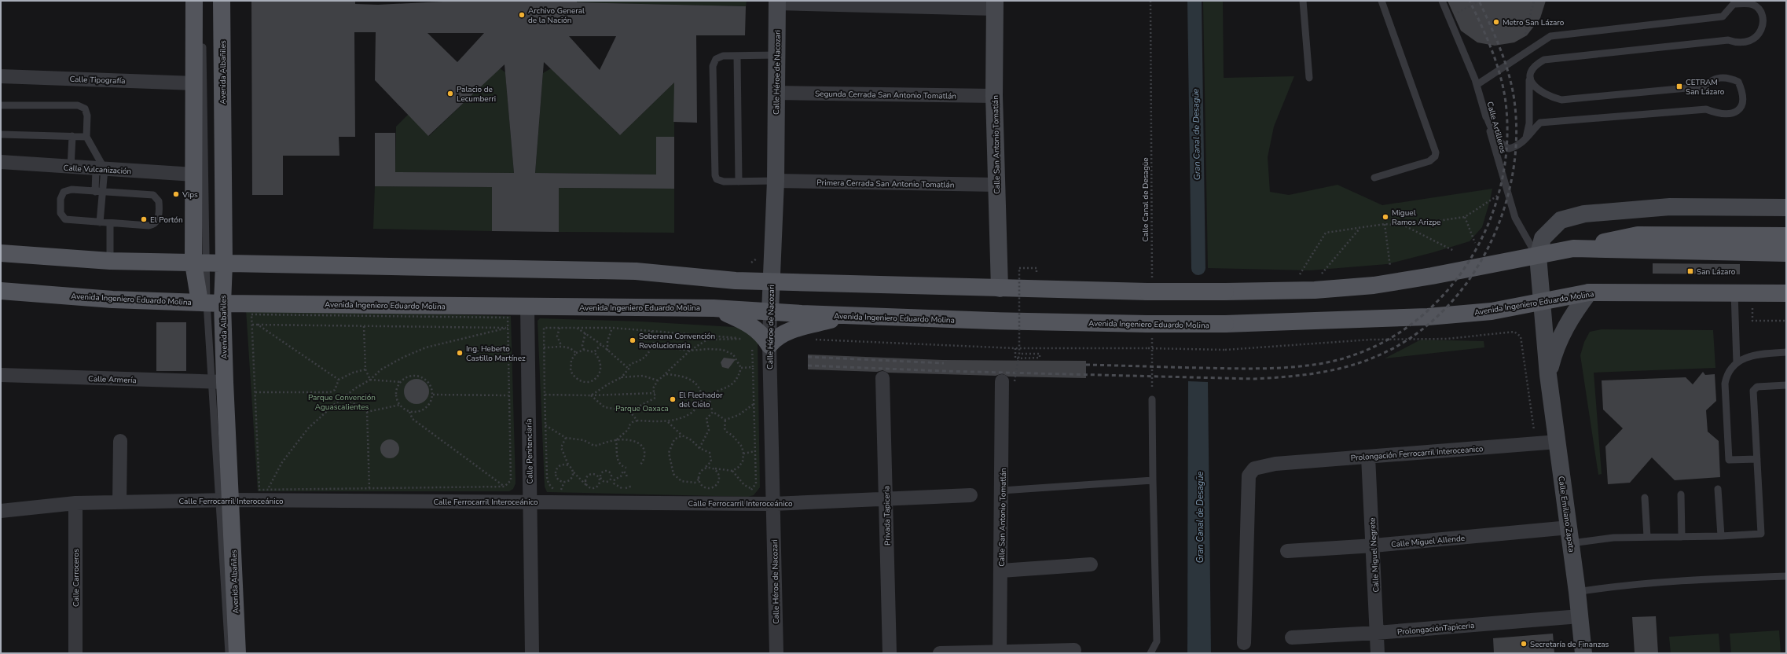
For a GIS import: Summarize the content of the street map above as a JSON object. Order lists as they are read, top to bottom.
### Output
{
  "streets": {
    "main road": ["Avenida Albañiles", "Avenida Ingeniero Eduardo Molina"],
    "street": [
      "Calle Héroe de Nacozari",
      "Calle Tipografía",
      "Segunda Cerrada San Antonio Tomatlán",
      "Calle San Antonio Tomatlán",
      "Calle Vulcanización",
      "Primera Cerrada San Antonio Tomatlán",
      "Calle Armería",
      "Calle Penitenciaría",
      "Prolongación Ferrocarril Interoceanico",
      "Calle Ferrocarril Interoceánico",
      "Calle Emiliano Zapata",
      "Privada Tapiceria",
      "Calle Miguel Allende",
      "Calle Miguel Negrete",
      "Calle Carroceros",
      "ProlongaciónTapiceria"
    ],
    "lane": ["Calle Artilleros"],
    "path": ["Calle Canal de Desagüe"]
  },
  "crossings": [
    ["Avenida Albañiles", "Calle Tipografía"],
    ["Avenida Albañiles", "Calle Vulcanización"],
    ["Avenida Albañiles", "Avenida Ingeniero Eduardo Molina"],
    ["Avenida Albañiles", "Calle Armería"],
    ["Avenida Albañiles", "Calle Ferrocarril Interoceánico"],
    ["Calle Héroe de Nacozari", "Segunda Cerrada San Antonio Tomatlán"],
    ["Calle Héroe de Nacozari", "Primera Cerrada San Antonio Tomatlán"],
    ["Calle Héroe de Nacozari", "Avenida Ingeniero Eduardo Molina"],
    ["Calle Héroe de Nacozari", "Calle Ferrocarril Interoceánico"],
    ["Segunda Cerrada San Antonio Tomatlán", "Calle San Antonio Tomatlán"],
    ["Calle Artilleros", "Calle Emiliano Zapata"],
    ["Calle San Antonio Tomatlán", "Primera Cerrada San Antonio Tomatlán"],
    ["Avenida Ingeniero Eduardo Molina", "Calle Penitenciaría"],
    ["Avenida Ingeniero Eduardo Molina", "Calle Emiliano Zapata"],
    ["Calle Penitenciaría", "Calle Ferrocarril Interoceánico"],
    ["Prolongación Ferrocarril Interoceanico", "Calle Emiliano Zapata"],
    ["Prolongación Ferrocarril Interoceanico", "Calle Miguel Negrete"],
    ["Calle Ferrocarril Interoceánico", "Privada Tapiceria"],
    ["Calle Ferrocarril Interoceánico", "Calle Carroceros"],
    ["Calle Emiliano Zapata", "Calle Miguel Allende"],
    ["Calle Emiliano Zapata", "ProlongaciónTapiceria"],
    ["Calle Miguel Allende", "Calle Miguel Negrete"],
    ["Calle Miguel Negrete", "ProlongaciónTapiceria"]
  ],
  "water": ["Gran Canal de Desagüe"],
  "parks": ["Parque Convención Aguascalientes", "Parque Oaxaca"],
  "places": {
    "other": [
      "Archivo General de la Nación",
      "Metro San Lázaro",
      "Palacio de Lecumberri",
      "Vips",
      "Miguel Ramos Arizpe",
      "El Portón",
      "Soberana Convención Revolucionaria",
      "Ing. Heberto Castillo Martínez",
      "El Flechador del Cielo",
      "Secretaría de Finanzas"
    ],
    "transit": ["CETRAM San Lázaro", "San Lázaro"]
  }
}
